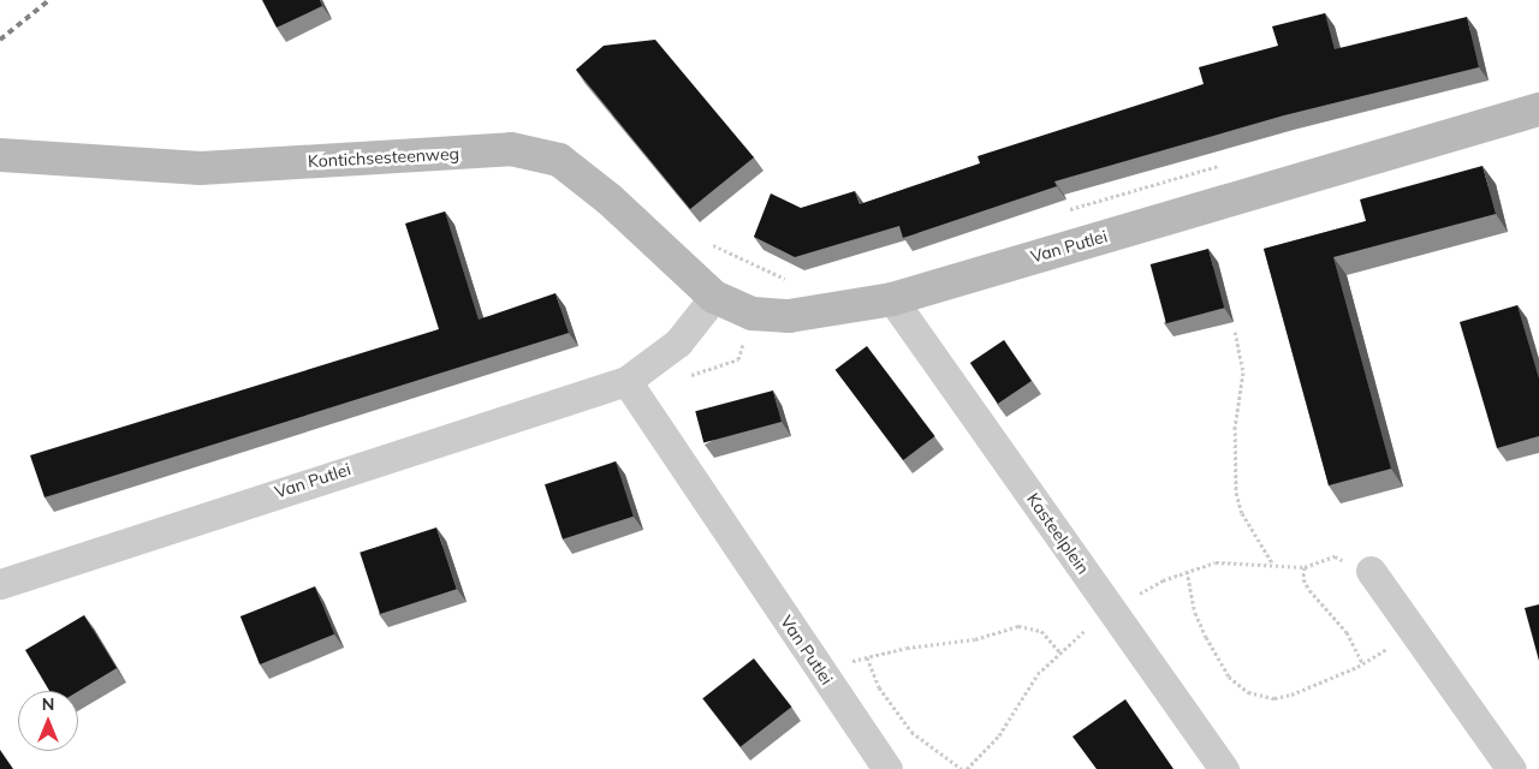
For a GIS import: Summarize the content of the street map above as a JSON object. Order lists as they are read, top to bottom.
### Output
{
  "streets": {
    "street": ["Kontichsesteenweg", "Van Putlei", "Kasteelplein"]
  },
  "crossings": [
    ["Kontichsesteenweg", "Van Putlei"],
    ["Van Putlei", "Kasteelplein"]
  ],
  "north": "top"
}
